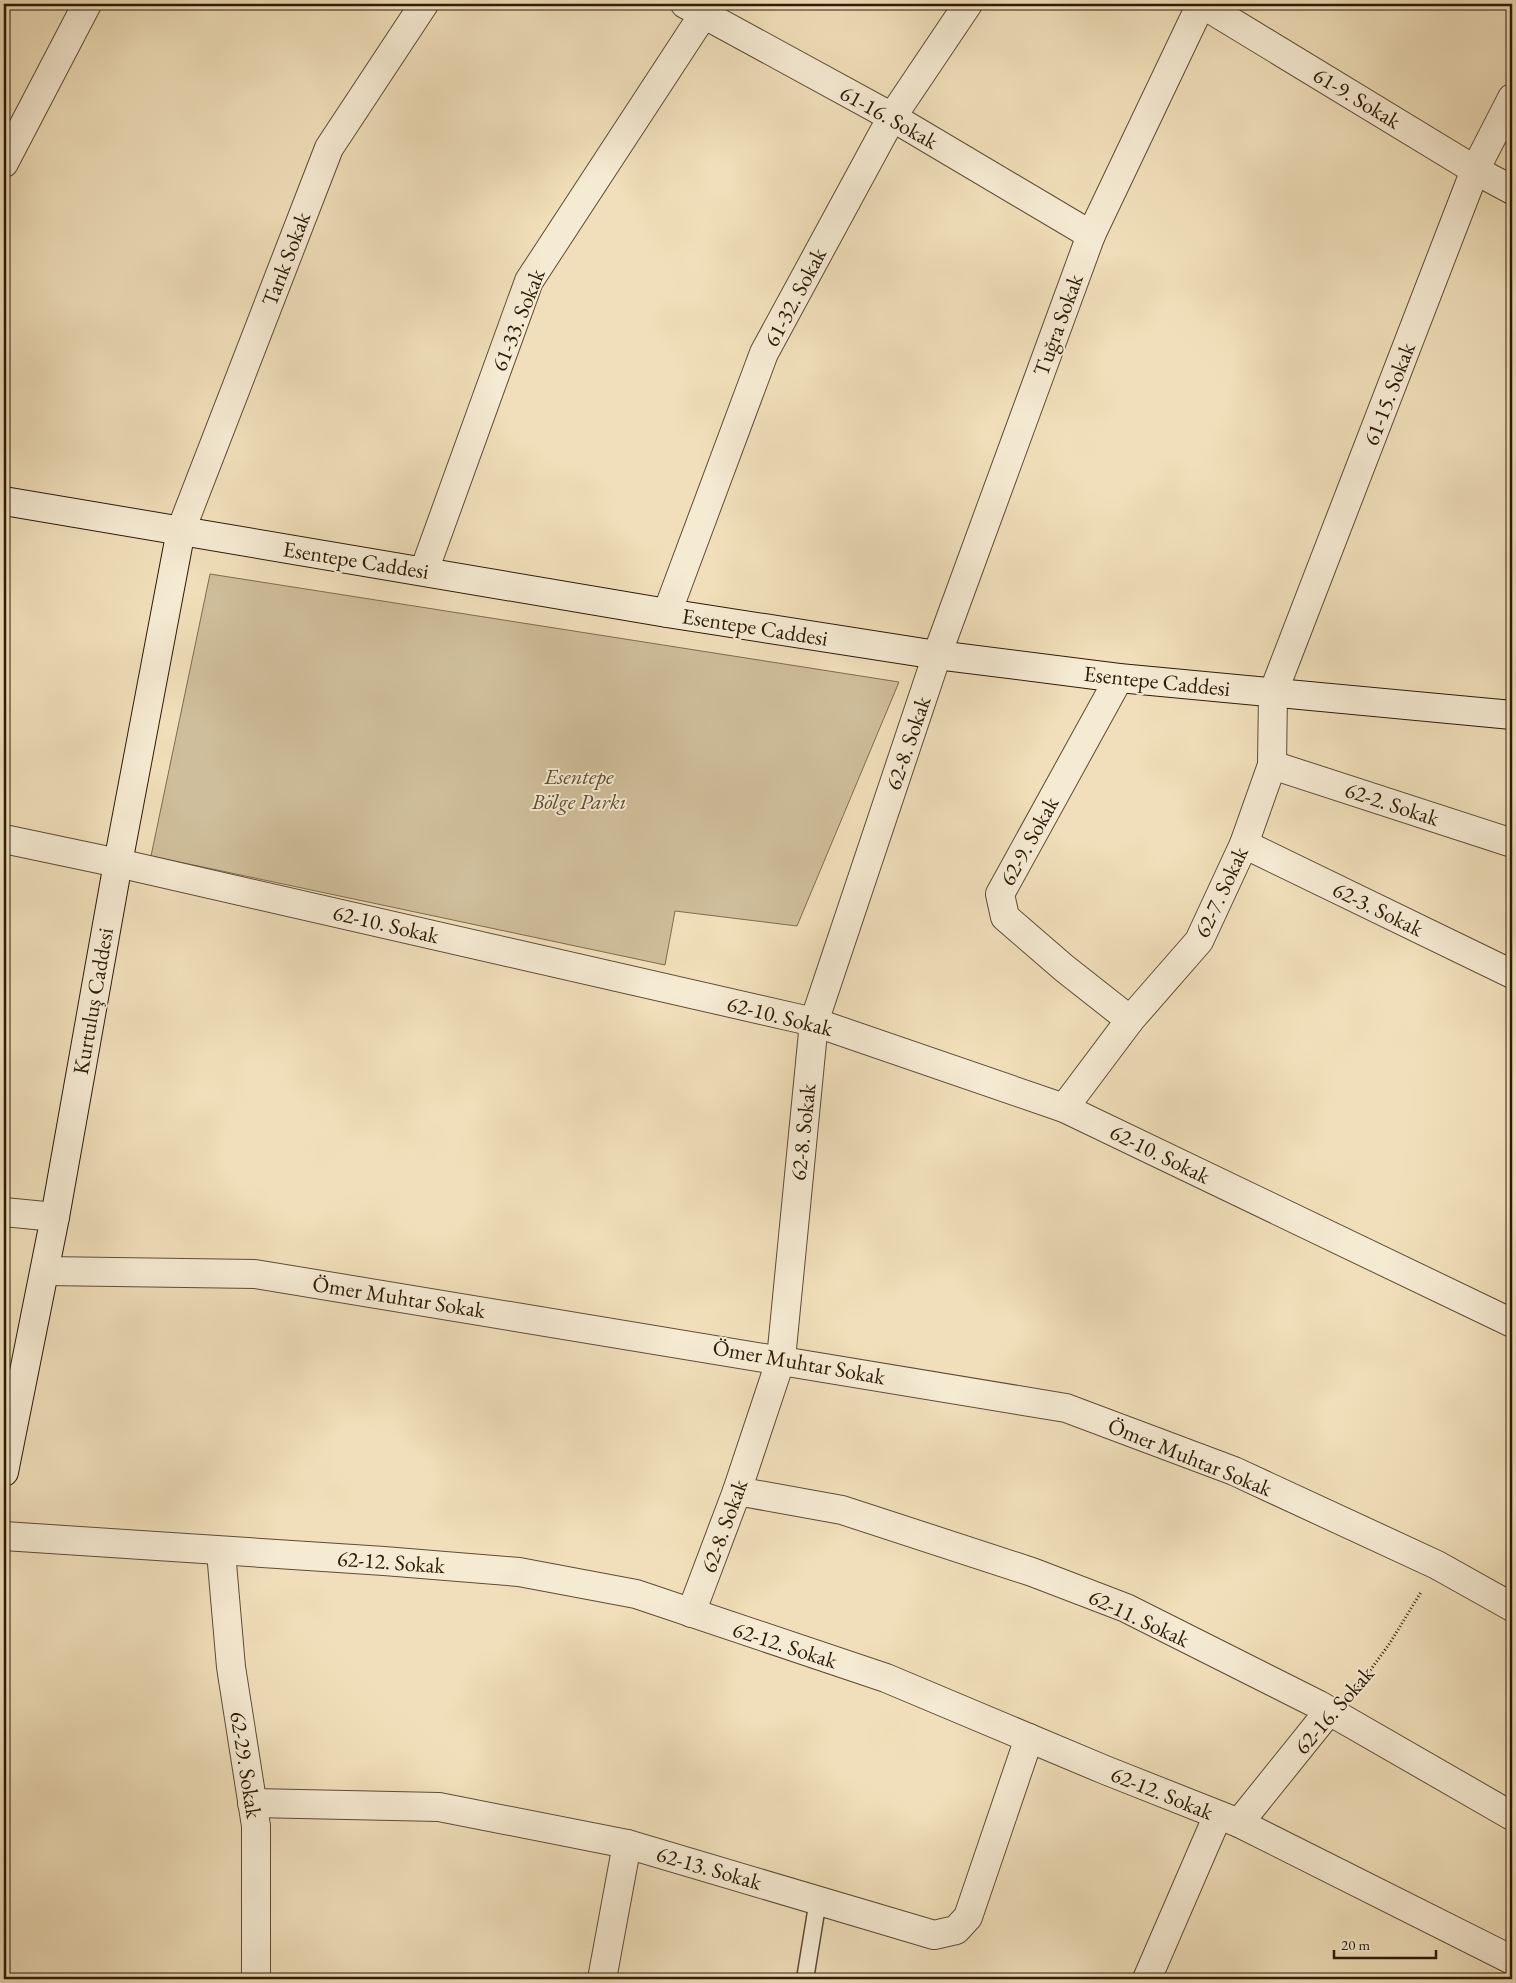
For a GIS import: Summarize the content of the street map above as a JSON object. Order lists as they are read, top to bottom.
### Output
{
  "streets": {
    "street": [
      "61-9. Sokak",
      "61-16. Sokak",
      "Tarık Sokak",
      "61-32. Sokak",
      "61-33. Sokak",
      "Tuğra Sokak",
      "61-15. Sokak",
      "Esentepe Caddesi",
      "62-8. Sokak",
      "62-2. Sokak",
      "62-9. Sokak",
      "62-7. Sokak",
      "62-3. Sokak",
      "62-10. Sokak",
      "Kurtuluş Caddesi",
      "Ömer Muhtar Sokak",
      "62-12. Sokak",
      "62-11. Sokak",
      "62-16. Sokak",
      "62-29. Sokak",
      "62-13. Sokak"
    ]
  },
  "crossings": [
    ["61-9. Sokak", "Tuğra Sokak"],
    ["61-9. Sokak", "61-15. Sokak"],
    ["61-16. Sokak", "61-32. Sokak"],
    ["61-16. Sokak", "61-33. Sokak"],
    ["61-16. Sokak", "Tuğra Sokak"],
    ["Tarık Sokak", "Esentepe Caddesi"],
    ["Tarık Sokak", "Kurtuluş Caddesi"],
    ["61-32. Sokak", "Esentepe Caddesi"],
    ["61-33. Sokak", "Esentepe Caddesi"],
    ["Tuğra Sokak", "Esentepe Caddesi"],
    ["Tuğra Sokak", "62-8. Sokak"],
    ["61-15. Sokak", "Esentepe Caddesi"],
    ["61-15. Sokak", "62-7. Sokak"],
    ["Esentepe Caddesi", "62-8. Sokak"],
    ["Esentepe Caddesi", "62-9. Sokak"],
    ["Esentepe Caddesi", "62-7. Sokak"],
    ["Esentepe Caddesi", "Kurtuluş Caddesi"],
    ["62-8. Sokak", "62-10. Sokak"],
    ["62-8. Sokak", "Ömer Muhtar Sokak"],
    ["62-8. Sokak", "62-12. Sokak"],
    ["62-8. Sokak", "62-11. Sokak"],
    ["62-2. Sokak", "62-7. Sokak"],
    ["62-9. Sokak", "62-7. Sokak"],
    ["62-7. Sokak", "62-3. Sokak"],
    ["62-7. Sokak", "62-10. Sokak"],
    ["62-10. Sokak", "Kurtuluş Caddesi"],
    ["Kurtuluş Caddesi", "Ömer Muhtar Sokak"],
    ["Ömer Muhtar Sokak", "62-16. Sokak"],
    ["62-12. Sokak", "62-16. Sokak"],
    ["62-12. Sokak", "62-29. Sokak"],
    ["62-12. Sokak", "62-13. Sokak"],
    ["62-11. Sokak", "62-16. Sokak"],
    ["62-29. Sokak", "62-13. Sokak"]
  ],
  "parks": ["Esentepe Bölge Parkı"],
  "scale_bar": "20 m"
}
